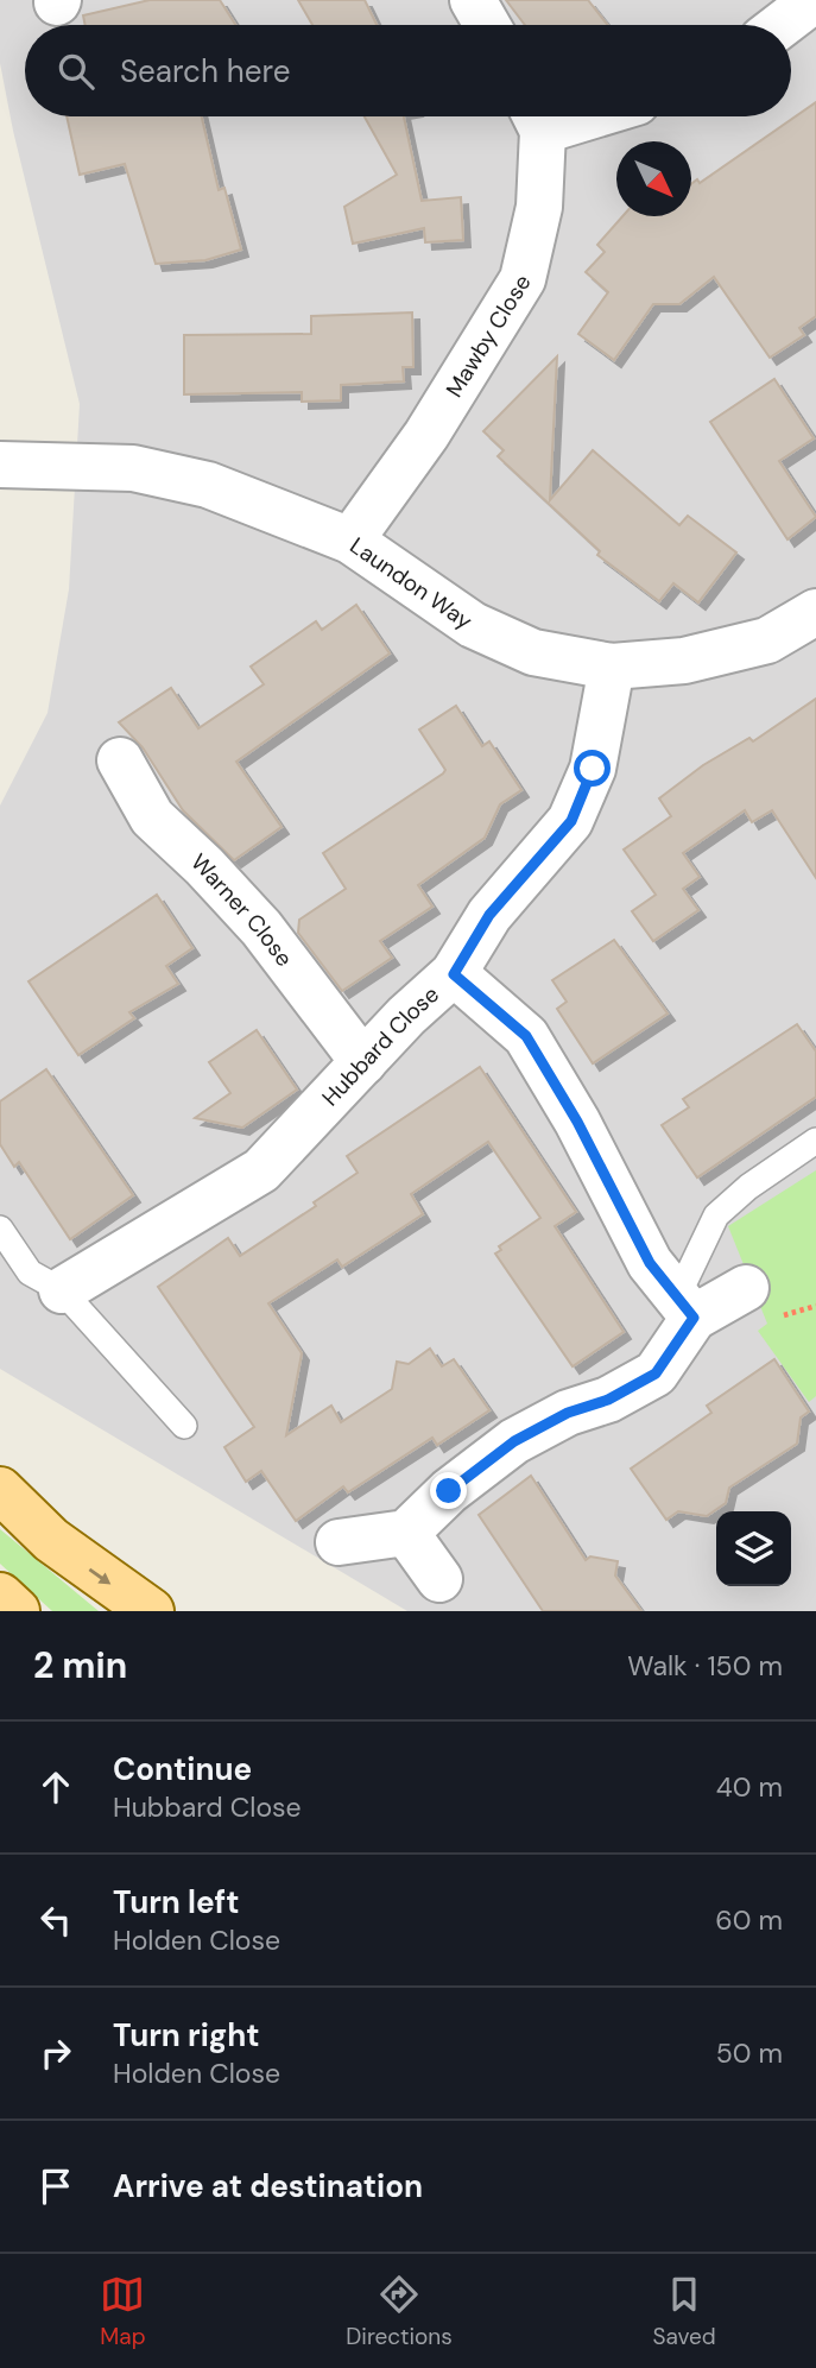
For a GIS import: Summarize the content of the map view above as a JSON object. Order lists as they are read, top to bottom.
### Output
{
  "streets": {
    "street": [
      "Mawby Close",
      "Laundon Way",
      "Warner Close",
      "Hubbard Close"
    ]
  },
  "crossings": [
    ["Mawby Close", "Laundon Way"],
    ["Laundon Way", "Hubbard Close"],
    ["Warner Close", "Hubbard Close"]
  ],
  "north": "bottom right",
  "page": {
    "search": "Search here",
    "heading": ["2 min", "Walk · 150 m"],
    "list": [
      ["Continue", "Hubbard Close", "40 m"],
      ["Turn left", "Holden Close", "60 m"],
      ["Turn right", "Holden Close", "50 m"],
      "Arrive at destination"
    ],
    "nav": ["Map", "Directions", "Saved"]
  }
}
